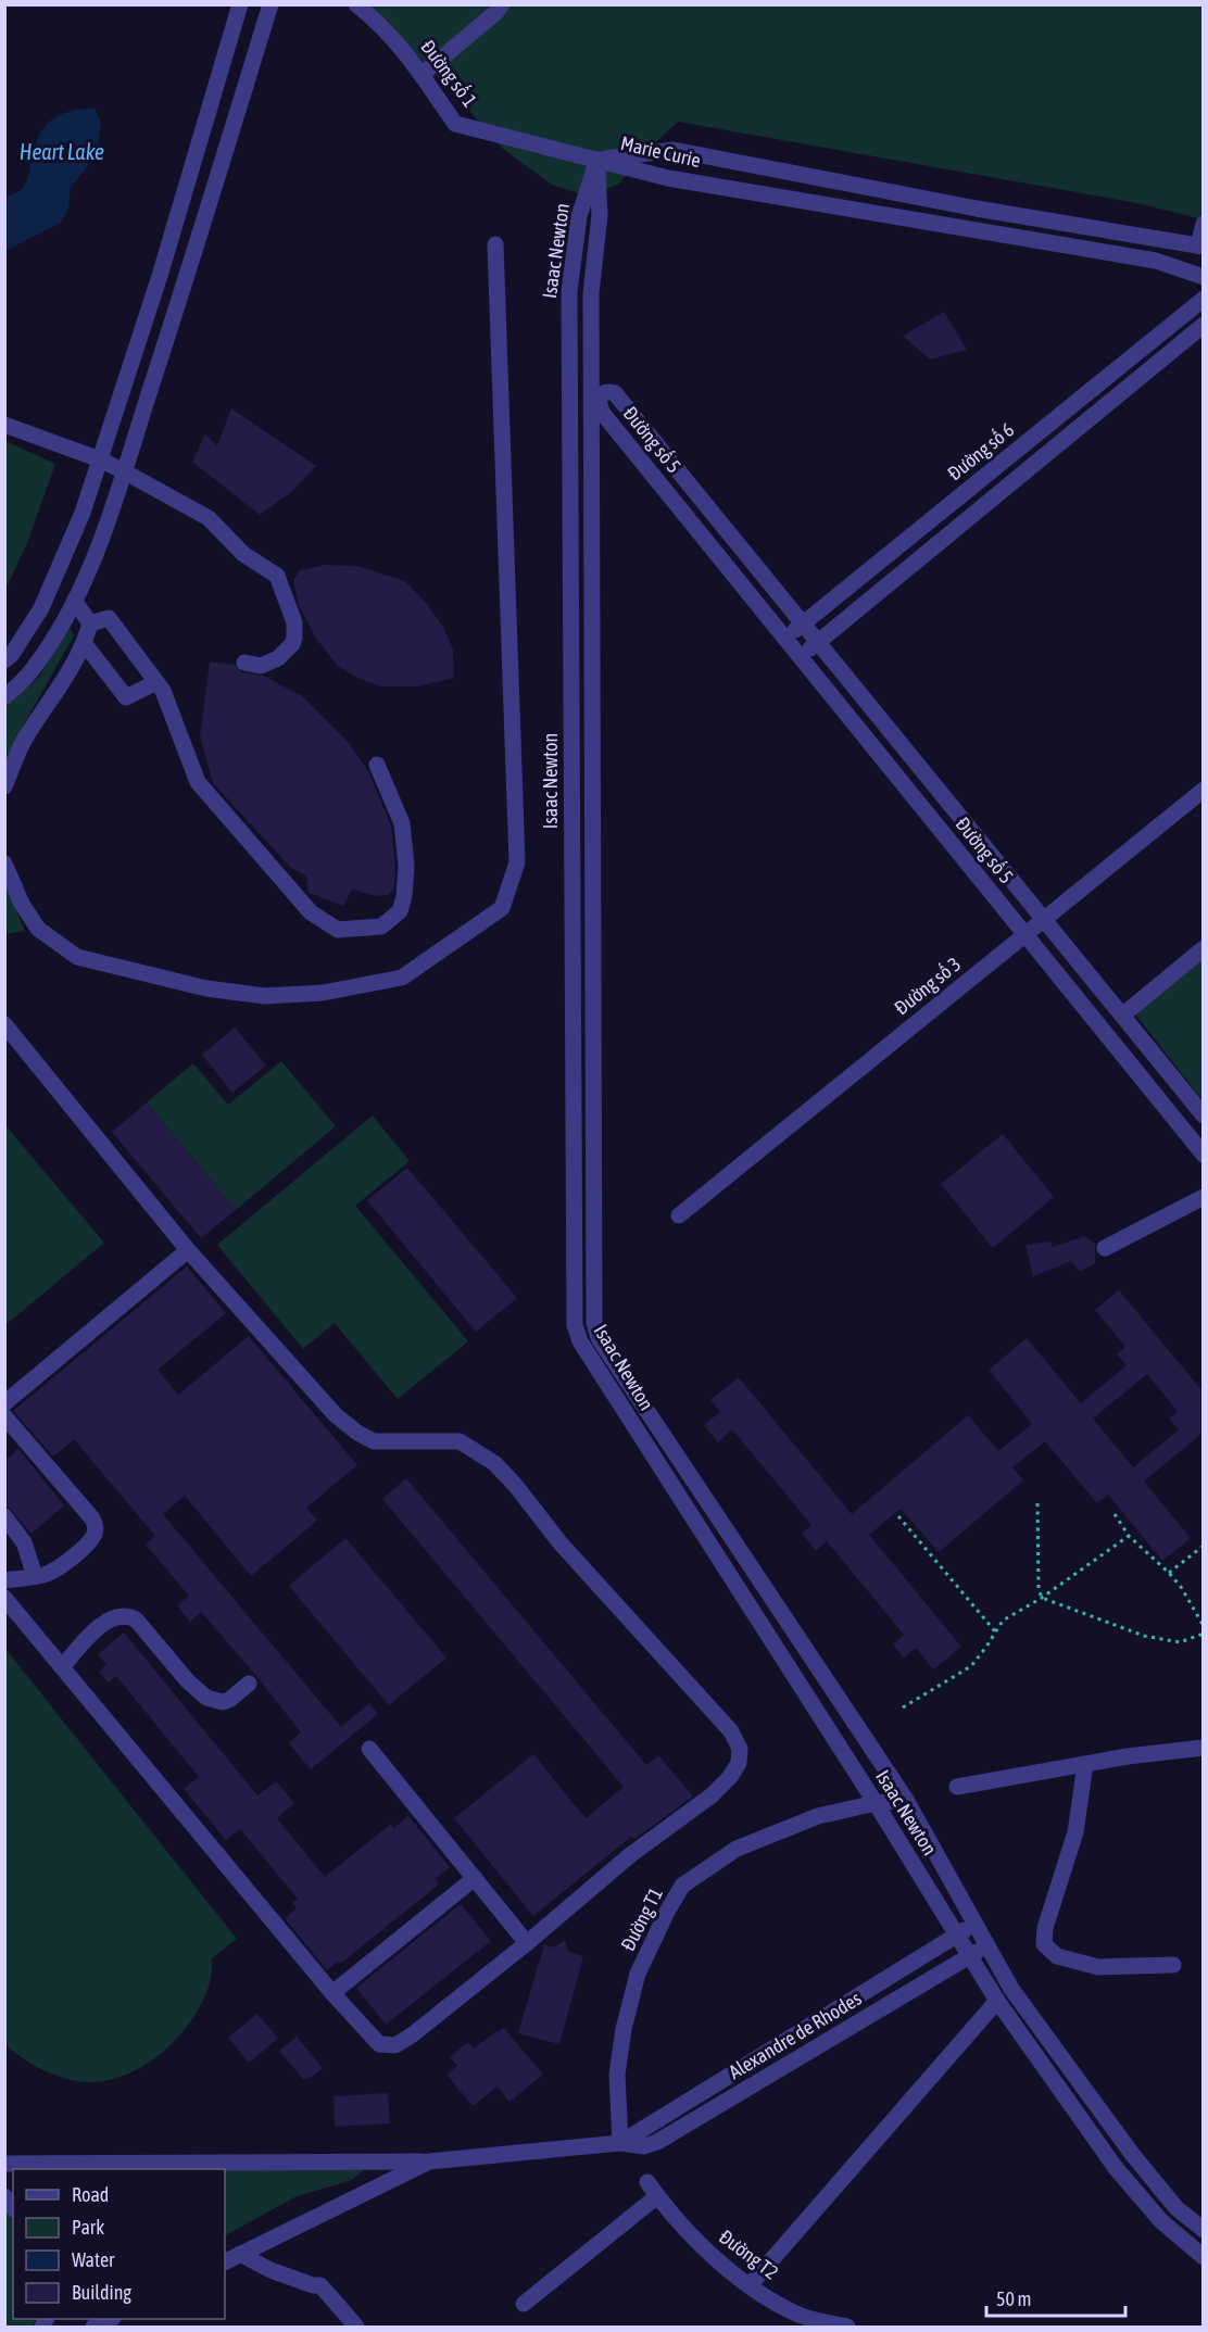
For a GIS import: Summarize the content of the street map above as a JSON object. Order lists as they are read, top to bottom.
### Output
{
  "streets": {
    "street": [
      "Đường số 1",
      "Marie Curie",
      "Isaac Newton",
      "Đường số 5",
      "Đường số 6",
      "Đường số 3",
      "Đường T1",
      "Alexandre de Rhodes",
      "Đường T2"
    ]
  },
  "crossings": [
    ["Đường số 1", "Marie Curie"],
    ["Đường số 1", "Isaac Newton"],
    ["Marie Curie", "Isaac Newton"],
    ["Isaac Newton", "Đường T1"],
    ["Isaac Newton", "Alexandre de Rhodes"],
    ["Đường số 5", "Đường số 6"],
    ["Đường số 5", "Đường số 3"],
    ["Đường T1", "Alexandre de Rhodes"]
  ],
  "water": ["Heart Lake"],
  "legend": [
    "Road",
    "Park",
    "Water",
    "Building"
  ],
  "scale_bar": "50 m"
}
